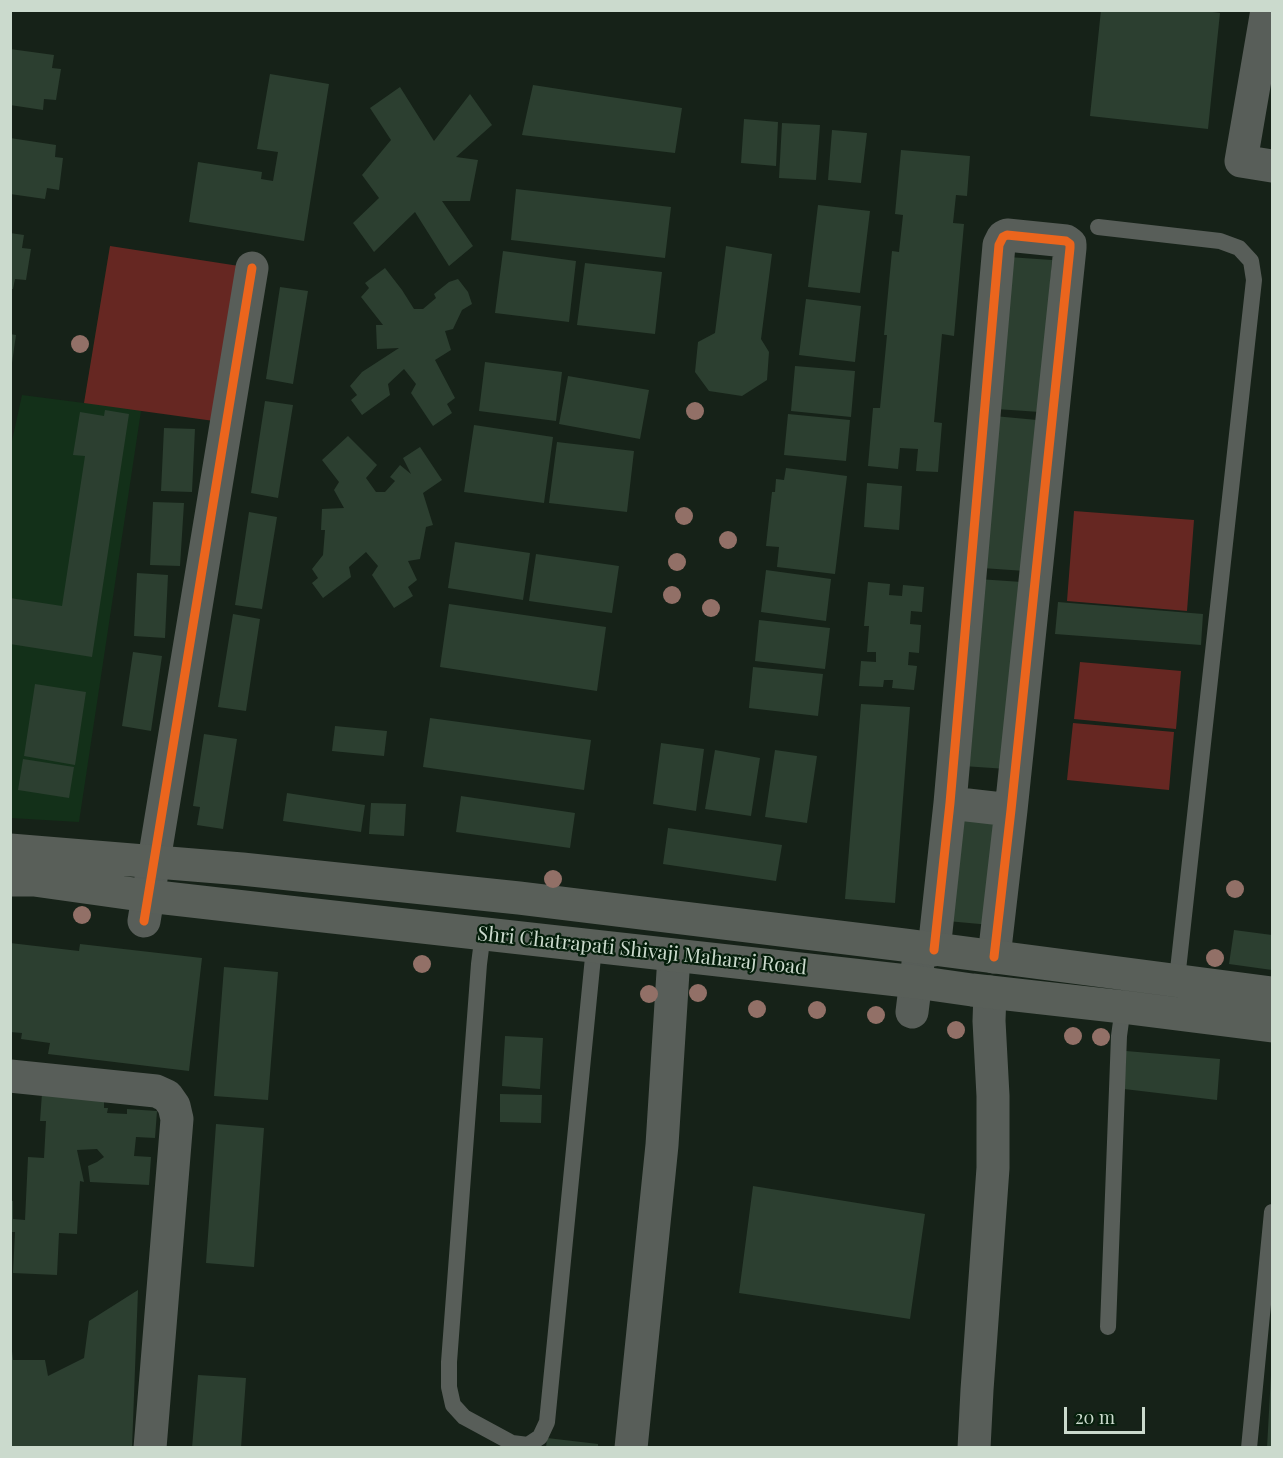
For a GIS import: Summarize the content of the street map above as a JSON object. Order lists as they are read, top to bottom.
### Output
{
  "streets": {
    "main road": ["Shri Chatrapati Shivaji Maharaj Road"]
  },
  "scale_bar": "20 m"
}
